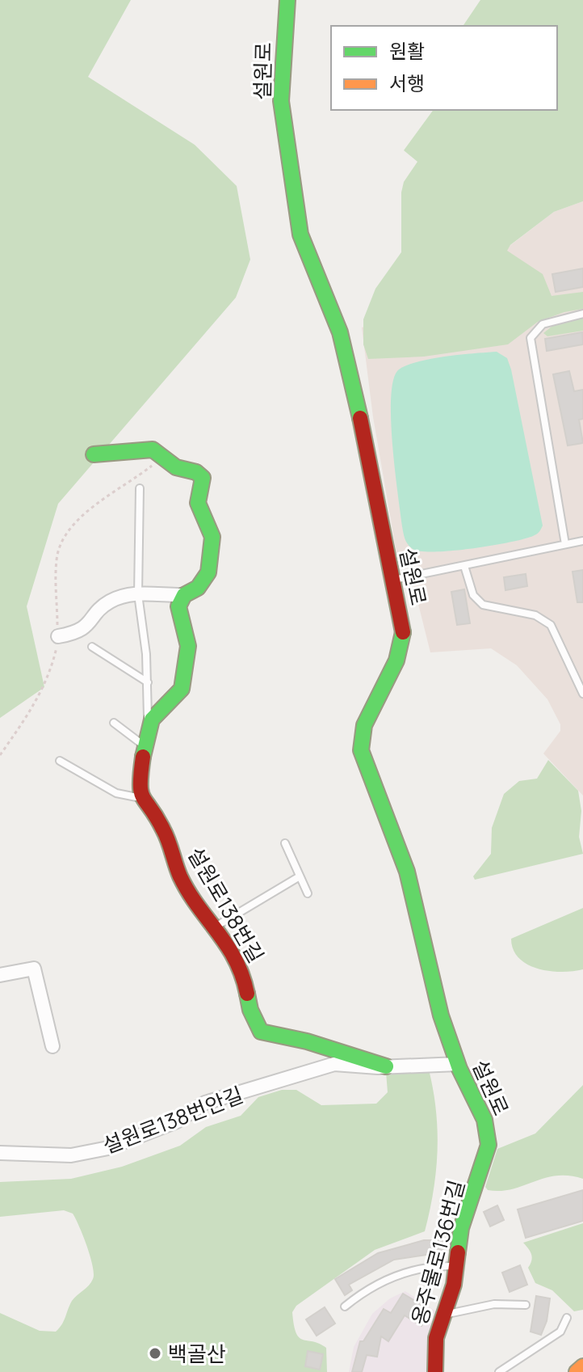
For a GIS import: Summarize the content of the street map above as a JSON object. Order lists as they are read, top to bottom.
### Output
{
  "streets": {
    "street": [
      "설원로",
      "설원로138번길",
      "설원로138번안길",
      "옹주물로136번길"
    ]
  },
  "crossings": [
    ["설원로", "설원로138번안길"],
    ["설원로", "옹주물로136번길"],
    ["설원로138번길", "설원로138번안길"]
  ],
  "places": ["백골산"],
  "legend": ["원활", "서행"]
}
